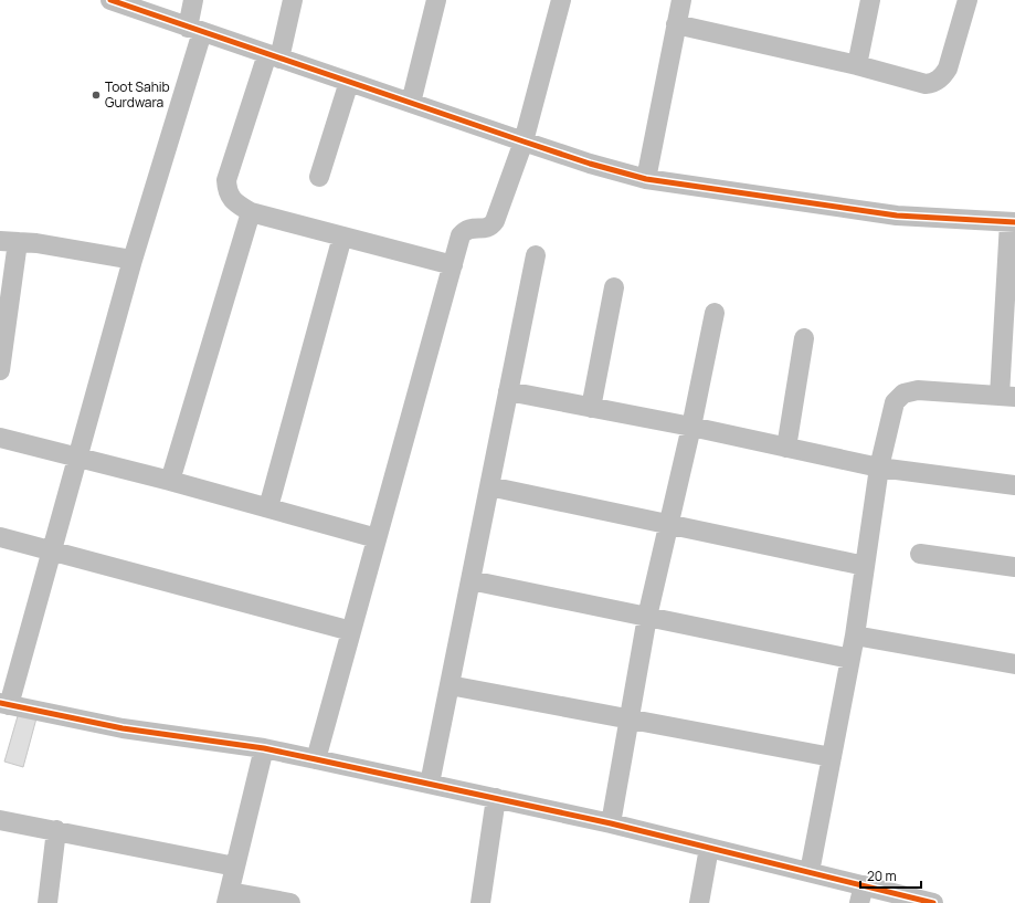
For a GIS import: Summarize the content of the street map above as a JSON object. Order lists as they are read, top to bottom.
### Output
{
  "places": ["Toot Sahib Gurdwara"],
  "scale_bar": "20 m"
}
